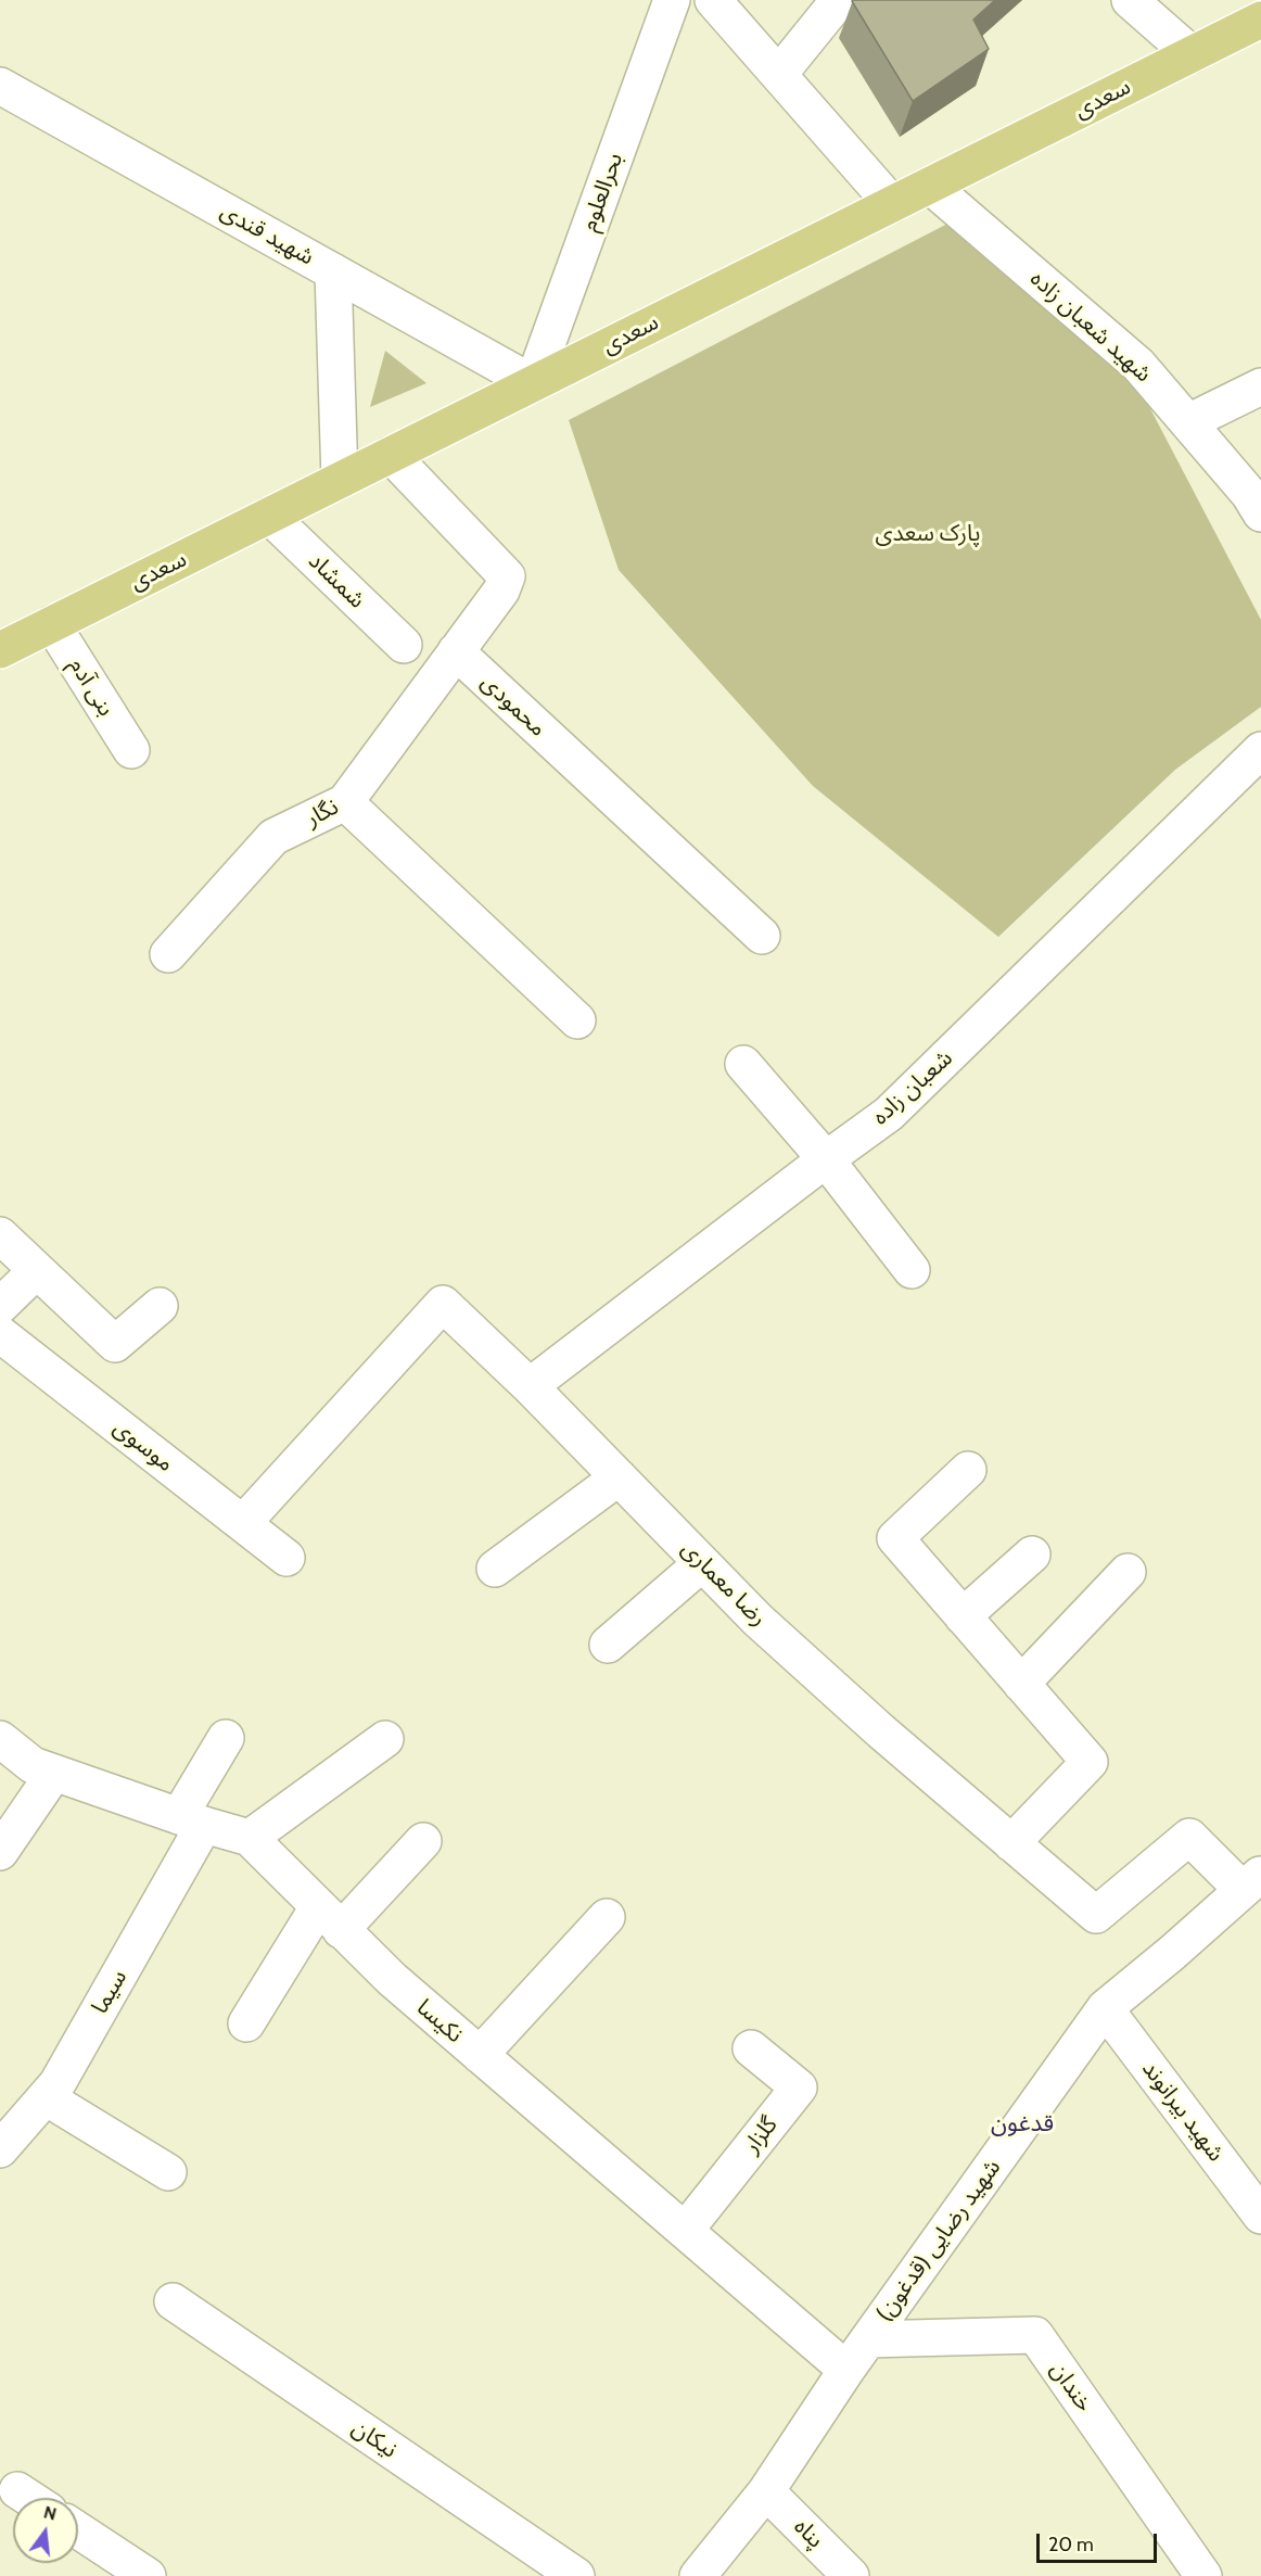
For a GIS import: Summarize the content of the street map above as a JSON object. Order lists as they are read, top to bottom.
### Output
{
  "streets": {
    "main road": ["سعدی"],
    "street": [
      "بحرالعلوم",
      "شهید قندی",
      "شهید شعبان زاده",
      "شمشاد",
      "بنی آدم",
      "محمودی",
      "نگار",
      "شعبان زاده",
      "موسوی",
      "رضا معماری",
      "سیما",
      "نکیسا",
      "شهید بیرانوند",
      "گلزار",
      "(قدغون) شهید رضایی",
      "خندان",
      "نیکان",
      "پناه"
    ]
  },
  "crossings": [
    ["سعدی", "بحرالعلوم"],
    ["سعدی", "شهید قندی"],
    ["سعدی", "شهید شعبان زاده"],
    ["سعدی", "شمشاد"],
    ["سعدی", "بنی آدم"],
    ["بحرالعلوم", "شهید قندی"],
    ["محمودی", "نگار"],
    ["شعبان زاده", "رضا معماری"],
    ["موسوی", "رضا معماری"],
    ["رضا معماری", "(قدغون) شهید رضایی"],
    ["نکیسا", "گلزار"],
    ["نکیسا", "(قدغون) شهید رضایی"],
    ["شهید بیرانوند", "(قدغون) شهید رضایی"],
    ["(قدغون) شهید رضایی", "خندان"],
    ["(قدغون) شهید رضایی", "پناه"]
  ],
  "districts": ["قدغون"],
  "parks": ["پارک سعدی"],
  "scale_bar": "20 m",
  "north": "top"
}
